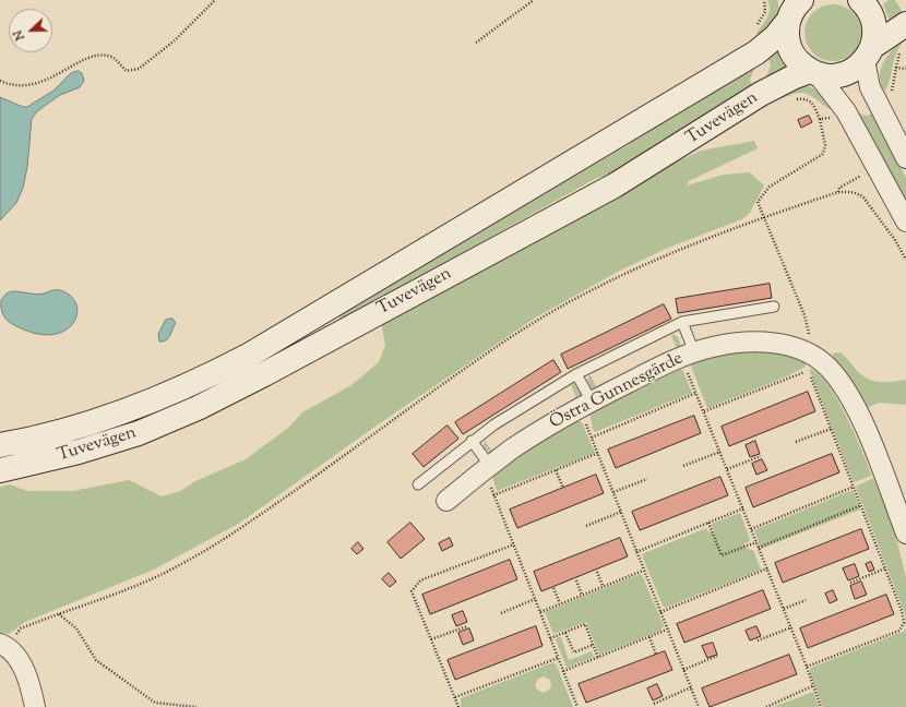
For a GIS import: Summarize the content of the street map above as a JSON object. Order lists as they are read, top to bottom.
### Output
{
  "streets": {
    "main road": ["Tuvevägen"],
    "street": ["Östra Gunnesgärde"]
  },
  "north": "left"
}
